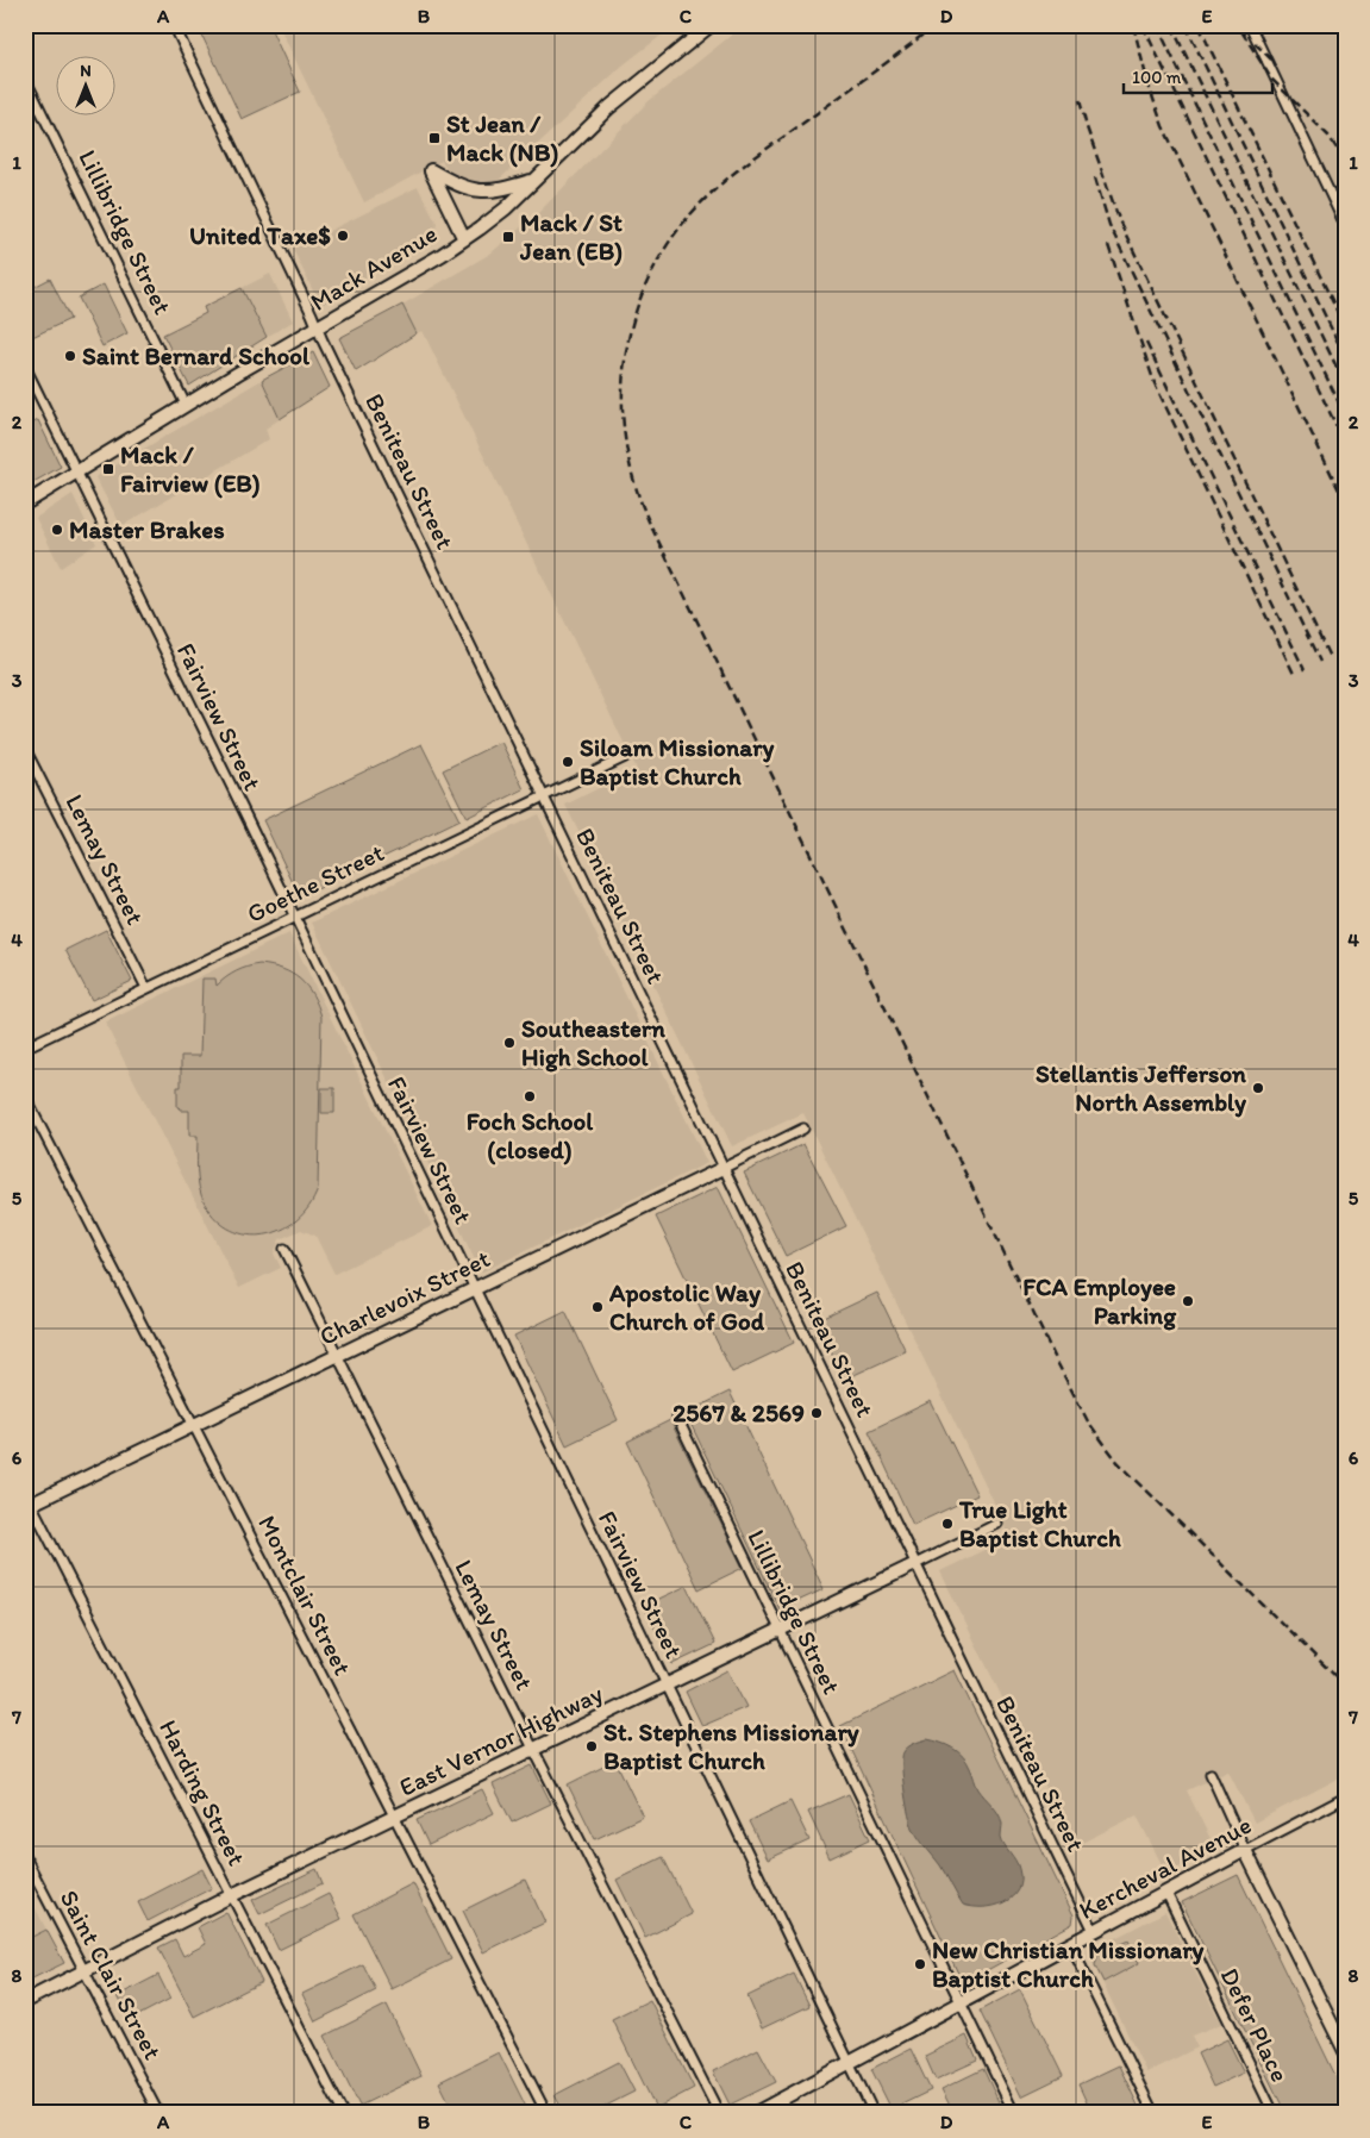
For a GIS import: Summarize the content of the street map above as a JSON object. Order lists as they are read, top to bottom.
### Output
{
  "streets": {
    "street": [
      "Lillibridge Street",
      "Mack Avenue",
      "Beniteau Street",
      "Fairview Street",
      "Lemay Street",
      "Goethe Street",
      "Charlevoix Street",
      "Montclair Street",
      "East Vernor Highway",
      "Harding Street",
      "Kercheval Avenue",
      "Saint Clair Street",
      "Defer Place"
    ]
  },
  "crossings": [
    ["Lillibridge Street", "Mack Avenue"],
    ["Lillibridge Street", "East Vernor Highway"],
    ["Lillibridge Street", "Kercheval Avenue"],
    ["Mack Avenue", "Beniteau Street"],
    ["Mack Avenue", "Fairview Street"],
    ["Beniteau Street", "Goethe Street"],
    ["Beniteau Street", "Charlevoix Street"],
    ["Beniteau Street", "East Vernor Highway"],
    ["Beniteau Street", "Kercheval Avenue"],
    ["Fairview Street", "Goethe Street"],
    ["Fairview Street", "Charlevoix Street"],
    ["Fairview Street", "East Vernor Highway"],
    ["Fairview Street", "Kercheval Avenue"],
    ["Lemay Street", "Goethe Street"],
    ["Lemay Street", "Charlevoix Street"],
    ["Lemay Street", "East Vernor Highway"],
    ["Charlevoix Street", "Montclair Street"],
    ["Charlevoix Street", "Harding Street"],
    ["Montclair Street", "East Vernor Highway"],
    ["East Vernor Highway", "Harding Street"],
    ["East Vernor Highway", "Saint Clair Street"],
    ["Kercheval Avenue", "Defer Place"]
  ],
  "places": {
    "transit": ["St Jean / Mack (NB)", "Mack / St Jean (EB)", "Mack / Fairview (EB)"],
    "other": [
      "United Taxe$",
      "Saint Bernard School",
      "Master Brakes",
      "Siloam Missionary Baptist Church",
      "Southeastern High School",
      "Stellantis Jefferson North Assembly",
      "Foch School (closed)",
      "FCA Employee Parking",
      "Apostolic Way Church of God",
      "2567 & 2569",
      "True Light Baptist Church",
      "St. Stephens Missionary Baptist Church",
      "New Christian Missionary Baptist Church"
    ]
  },
  "scale_bar": "100 m",
  "north": "top",
  "grid": {
    "columns": [
      "A",
      "B",
      "C",
      "D",
      "E"
    ],
    "rows": [
      "1",
      "2",
      "3",
      "4",
      "5",
      "6",
      "7",
      "8"
    ]
  }
}
